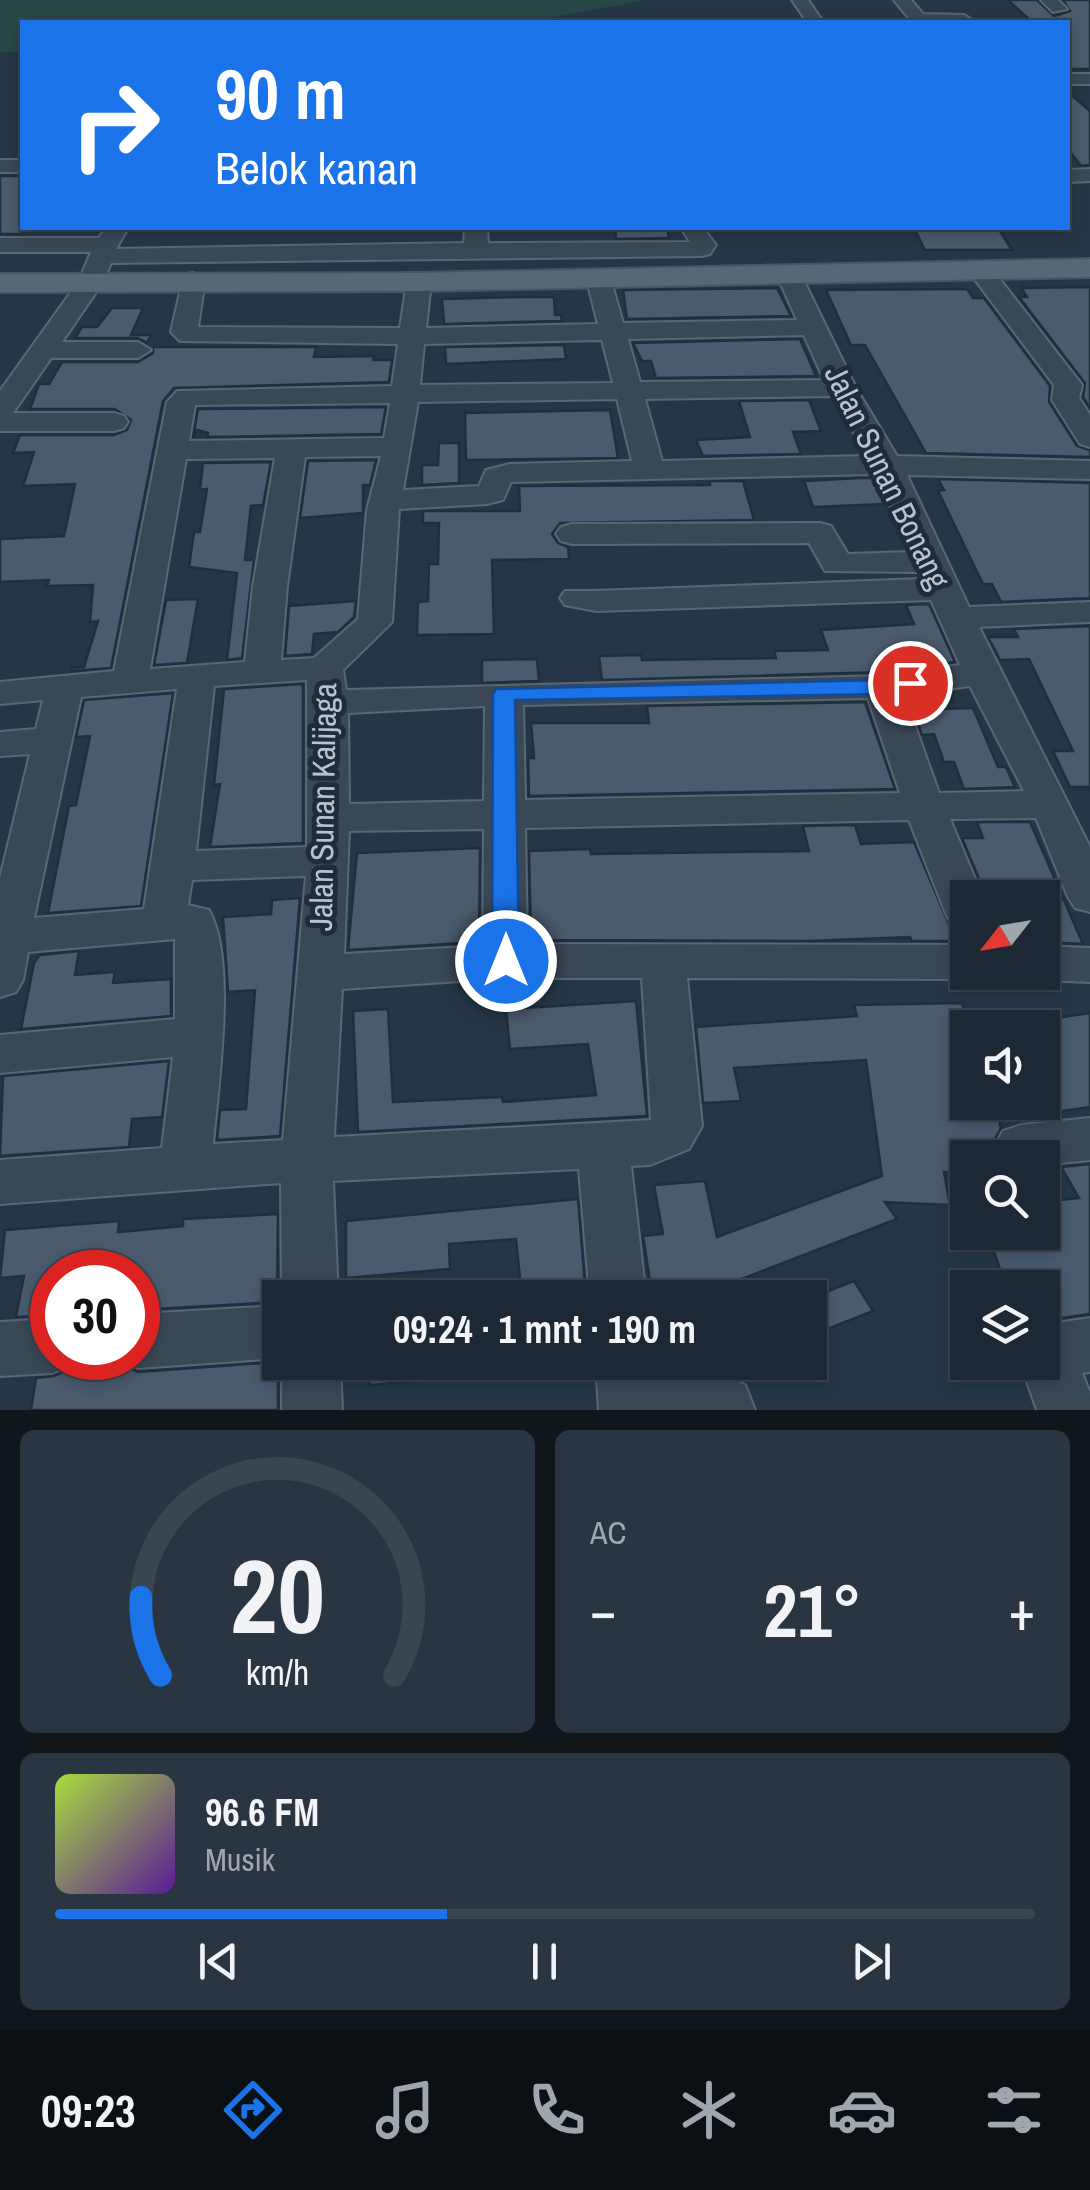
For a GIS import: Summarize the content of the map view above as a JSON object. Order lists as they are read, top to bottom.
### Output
{
  "streets": {
    "street": ["Jalan Sunan Bonang", "Jalan Sunan Kalijaga"]
  },
  "north": "bottom left",
  "page": {
    "turn": ["90 m", "Belok kanan"],
    "limit": "30",
    "trip": "09:24 · 1 mnt · 190 m",
    "tile": "AC",
    "heat": ["−", "21°", "+"],
    "song": ["96.6 FM", "Musik"],
    "tabs": "09:23",
    "gauge": ["20", "km/h"]
  }
}
